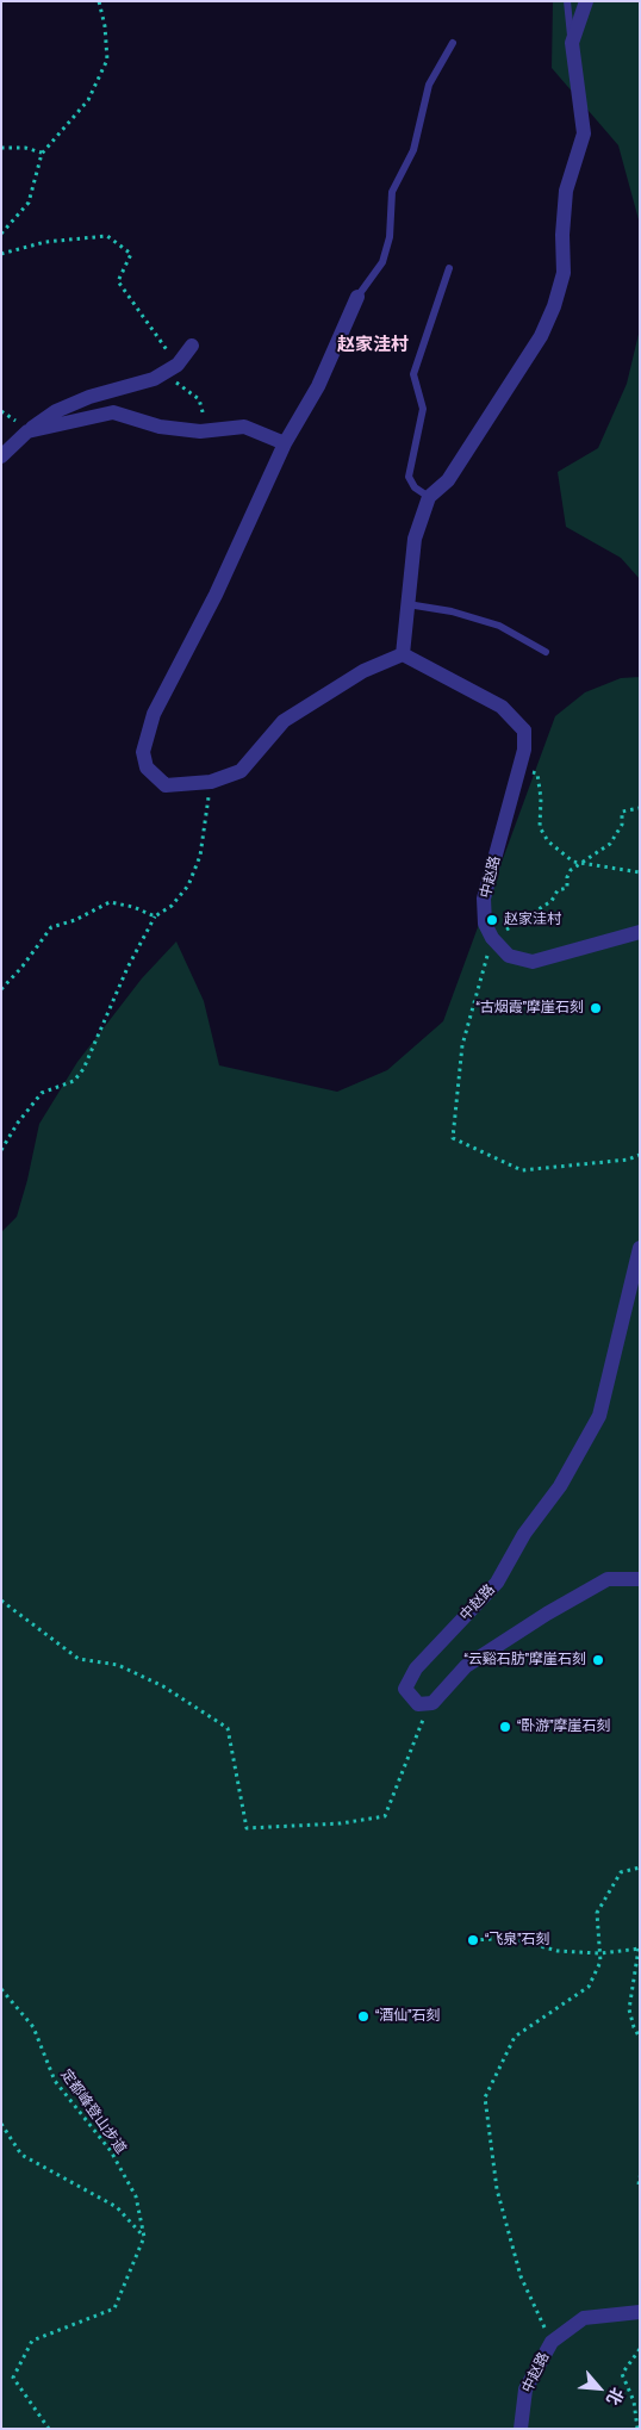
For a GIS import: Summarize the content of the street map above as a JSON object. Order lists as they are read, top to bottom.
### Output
{
  "streets": {
    "street": ["中赵路"],
    "path": ["定都峰登山步道"]
  },
  "districts": ["赵家洼村"],
  "places": [
    "赵家洼村",
    "“古烟霞”摩崖石刻",
    "“云谿石肪”摩崖石刻",
    "“卧游”摩崖石刻",
    "“飞泉”石刻",
    "“酒仙”石刻"
  ],
  "north": "bottom right"
}
